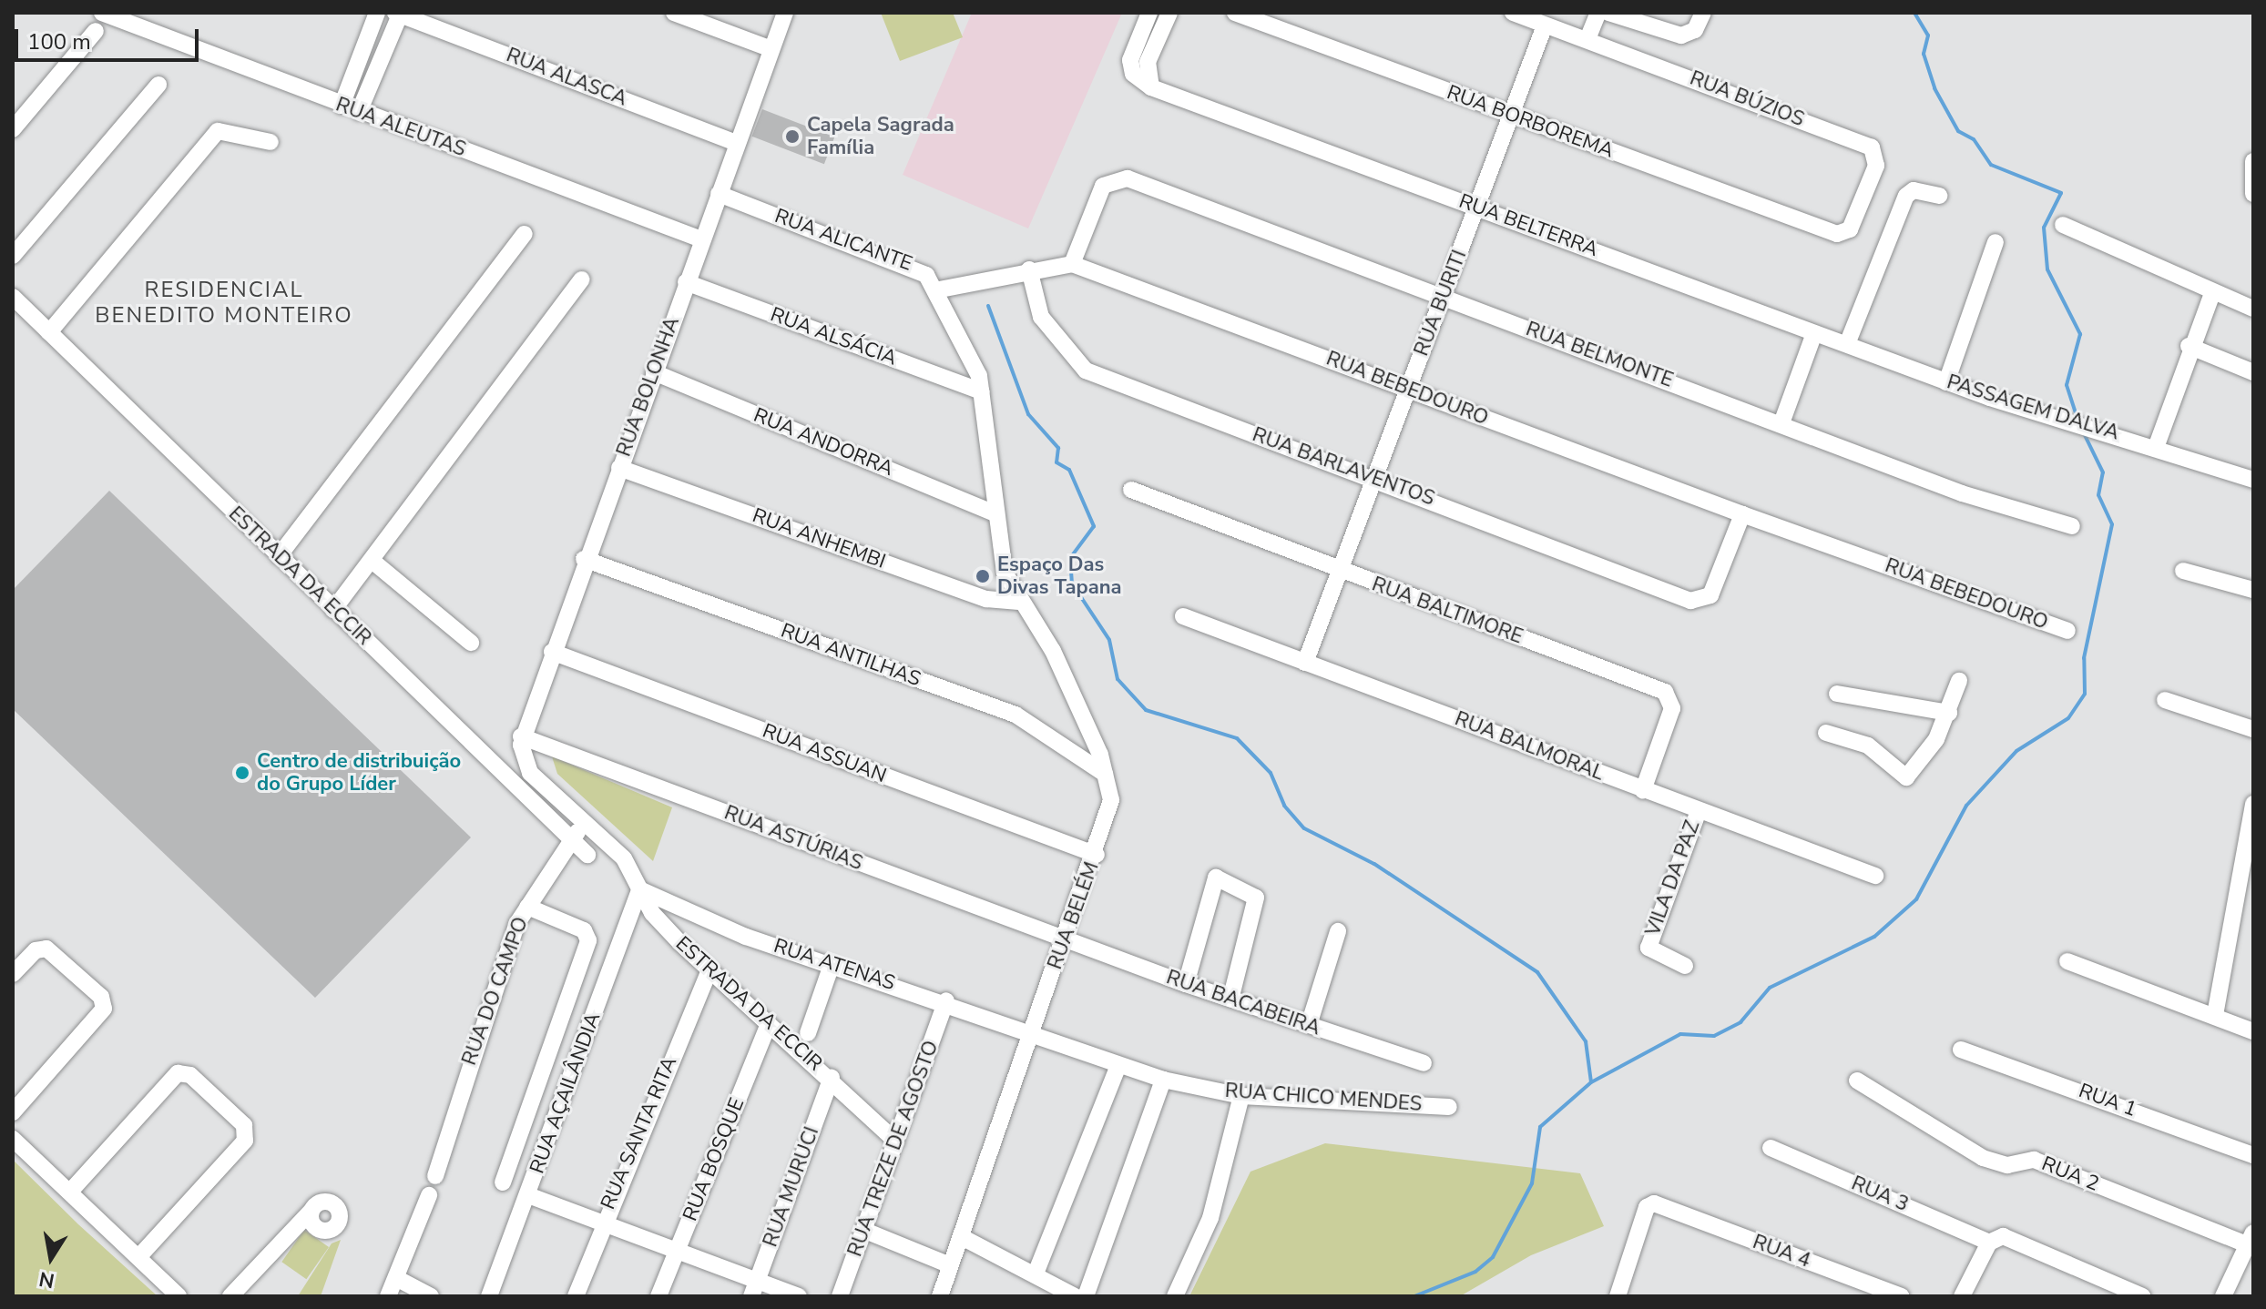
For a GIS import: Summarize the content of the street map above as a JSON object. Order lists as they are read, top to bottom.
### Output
{
  "streets": {
    "street": [
      "RUA ALASCA",
      "RUA BÚZIOS",
      "RUA BORBOREMA",
      "RUA ALEUTAS",
      "RUA BELTERRA",
      "RUA ALICANTE",
      "RUA BURITI",
      "RUA ALSÁCIA",
      "RUA BELMONTE",
      "RUA BOLONHA",
      "RUA BEBEDOURO",
      "PASSAGEM DALVA",
      "RUA ANDORRA",
      "RUA BARLAVENTOS",
      "RUA ANHEMBI",
      "ESTRADA DA ECCIR",
      "RUA BALTIMORE",
      "RUA ANTILHAS",
      "RUA BALMORAL",
      "RUA ASSUAN",
      "RUA ASTÚRIAS",
      "VILA DA PAZ",
      "RUA BELÉM",
      "RUA ATENAS",
      "RUA DO CAMPO",
      "RUA BACABEIRA",
      "RUA AÇAILÂNDIA",
      "RUA CHICO MENDES",
      "RUA 1",
      "RUA SANTA RITA",
      "RUA TREZE DE AGOSTO",
      "RUA BOSQUE",
      "RUA 2",
      "RUA MURUCI",
      "RUA 3",
      "RUA 4"
    ]
  },
  "crossings": [
    ["RUA ALASCA", "RUA BOLONHA"],
    ["RUA BÚZIOS", "RUA BORBOREMA"],
    ["RUA BÚZIOS", "RUA BURITI"],
    ["RUA BORBOREMA", "RUA BURITI"],
    ["RUA ALEUTAS", "RUA BOLONHA"],
    ["RUA BELTERRA", "RUA BURITI"],
    ["RUA BELTERRA", "PASSAGEM DALVA"],
    ["RUA ALICANTE", "RUA ALSÁCIA"],
    ["RUA ALICANTE", "RUA BOLONHA"],
    ["RUA BURITI", "RUA BELMONTE"],
    ["RUA BURITI", "RUA BEBEDOURO"],
    ["RUA BURITI", "RUA BARLAVENTOS"],
    ["RUA BURITI", "RUA BALTIMORE"],
    ["RUA BURITI", "RUA BALMORAL"],
    ["RUA ALSÁCIA", "RUA BOLONHA"],
    ["RUA BELMONTE", "RUA BEBEDOURO"],
    ["RUA BOLONHA", "RUA ANDORRA"],
    ["RUA BOLONHA", "RUA ANHEMBI"],
    ["RUA BOLONHA", "ESTRADA DA ECCIR"],
    ["RUA BOLONHA", "RUA ANTILHAS"],
    ["RUA BOLONHA", "RUA ASSUAN"],
    ["RUA BOLONHA", "RUA ASTÚRIAS"],
    ["RUA BEBEDOURO", "RUA BARLAVENTOS"],
    ["ESTRADA DA ECCIR", "RUA ATENAS"],
    ["ESTRADA DA ECCIR", "RUA DO CAMPO"],
    ["ESTRADA DA ECCIR", "RUA AÇAILÂNDIA"],
    ["ESTRADA DA ECCIR", "RUA SANTA RITA"],
    ["ESTRADA DA ECCIR", "RUA TREZE DE AGOSTO"],
    ["ESTRADA DA ECCIR", "RUA BOSQUE"],
    ["ESTRADA DA ECCIR", "RUA MURUCI"],
    ["RUA BALTIMORE", "RUA BALMORAL"],
    ["RUA ANTILHAS", "RUA BELÉM"],
    ["RUA BALMORAL", "VILA DA PAZ"],
    ["RUA ASSUAN", "RUA BELÉM"],
    ["RUA ASTÚRIAS", "RUA BELÉM"],
    ["RUA ASTÚRIAS", "RUA BACABEIRA"],
    ["RUA BELÉM", "RUA ATENAS"],
    ["RUA BELÉM", "RUA BACABEIRA"],
    ["RUA BELÉM", "RUA CHICO MENDES"],
    ["RUA ATENAS", "RUA AÇAILÂNDIA"],
    ["RUA ATENAS", "RUA CHICO MENDES"],
    ["RUA ATENAS", "RUA TREZE DE AGOSTO"]
  ],
  "districts": ["RESIDENCIAL BENEDITO MONTEIRO"],
  "places": ["Capela Sagrada Família", "Espaço Das Divas Tapana", "Centro de distribuição do Grupo Líder"],
  "scale_bar": "100 m",
  "north": "bottom"
}
